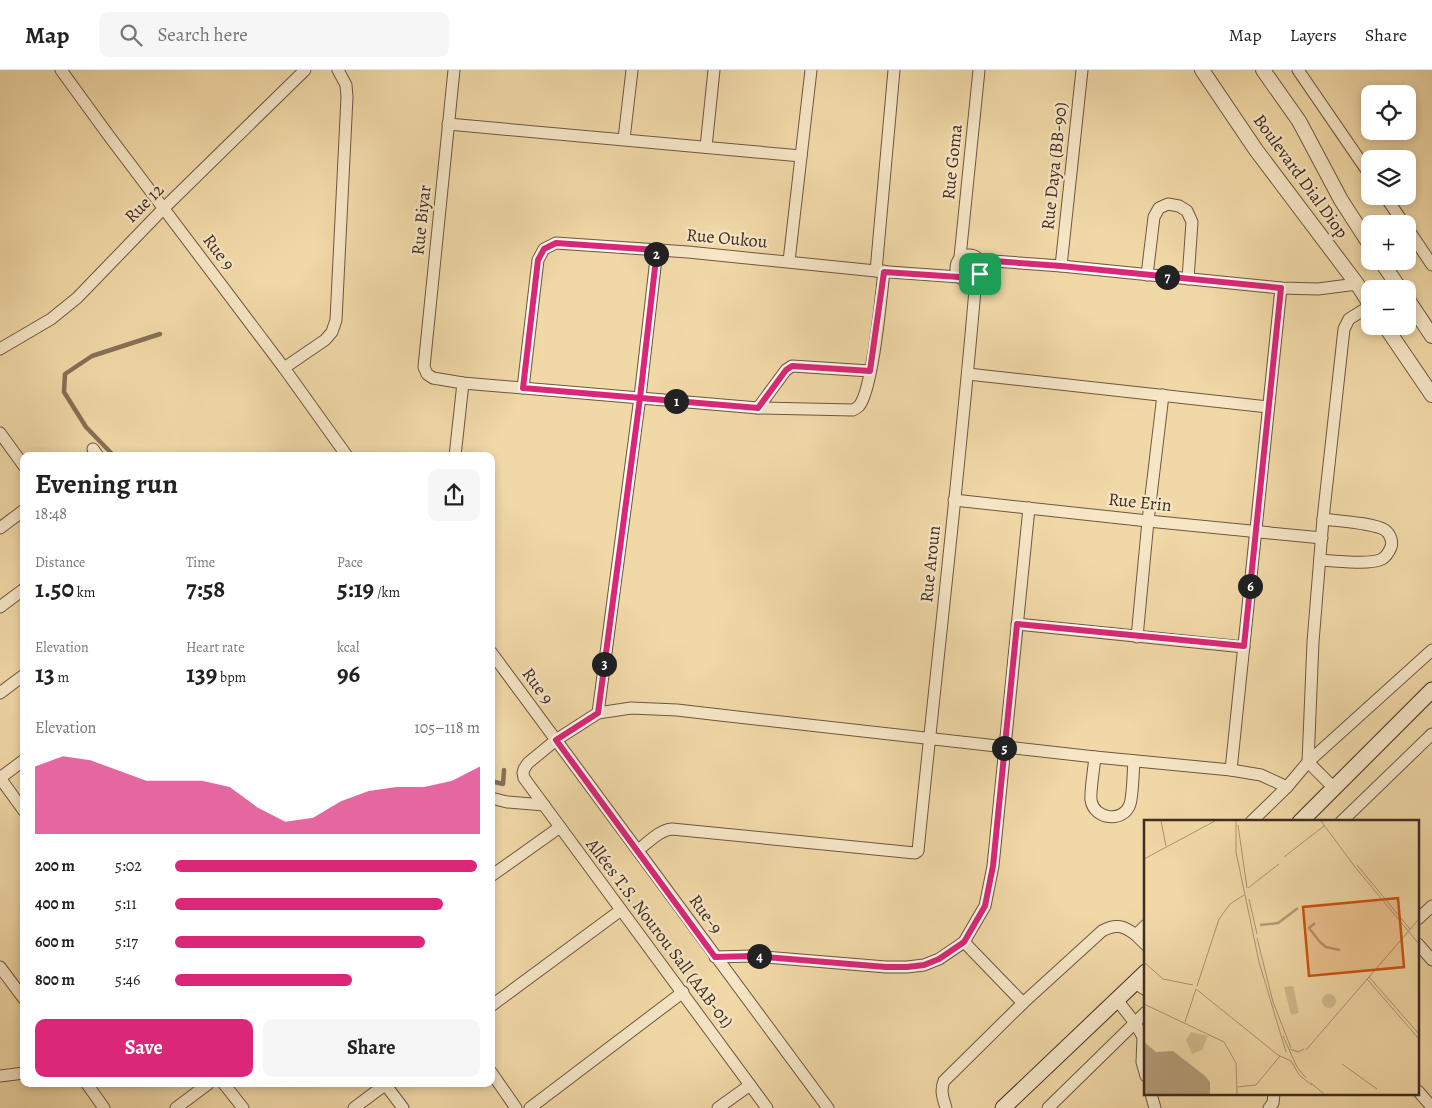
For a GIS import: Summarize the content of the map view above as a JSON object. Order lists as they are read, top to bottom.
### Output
{
  "streets": {
    "street": [
      "Rue Goma",
      "Rue Daya (BB-90)",
      "Boulevard Dial Diop",
      "Rue 12",
      "Rue Biyar",
      "Rue Oukou",
      "Rue 9",
      "Rue Erin",
      "Rue Aroun",
      "Rue-9",
      "Allées T.S. Nourou Sall (AAB-01)"
    ]
  },
  "crossings": [
    ["Rue Goma", "Rue Oukou"],
    ["Rue Goma", "Rue Aroun"],
    ["Rue 12", "Rue 9"],
    ["Rue Oukou", "Rue Aroun"],
    ["Rue 9", "Rue-9"],
    ["Rue 9", "Allées T.S. Nourou Sall (AAB-01)"],
    ["Rue Erin", "Rue Aroun"],
    ["Rue Aroun", "Rue-9"],
    ["Rue-9", "Allées T.S. Nourou Sall (AAB-01)"]
  ],
  "page": {
    "header": "Map",
    "search": "Search here",
    "nav": ["Map", "Layers", "Share"],
    "map_buttons": ["+", "−"],
    "pins": [
      "2",
      "7",
      "1",
      "6",
      "3",
      "5",
      "4"
    ],
    "heading": ["Evening run", "18:48"],
    "stats": [
      ["Distance", "1.50 km"],
      ["Time", "7:58"],
      ["Pace", "5:19 /km"],
      ["Elevation", "13 m"],
      ["Heart rate", "139 bpm"],
      ["kcal", "96"]
    ],
    "chart": ["Elevation", "105–118 m"],
    "list": [
      {
        "name": "200 m",
        "note": "5:02"
      },
      {
        "name": "400 m",
        "note": "5:11"
      },
      {
        "name": "600 m",
        "note": "5:17"
      },
      {
        "name": "800 m",
        "note": "5:46"
      }
    ],
    "buttons": ["Save", "Share"]
  }
}
